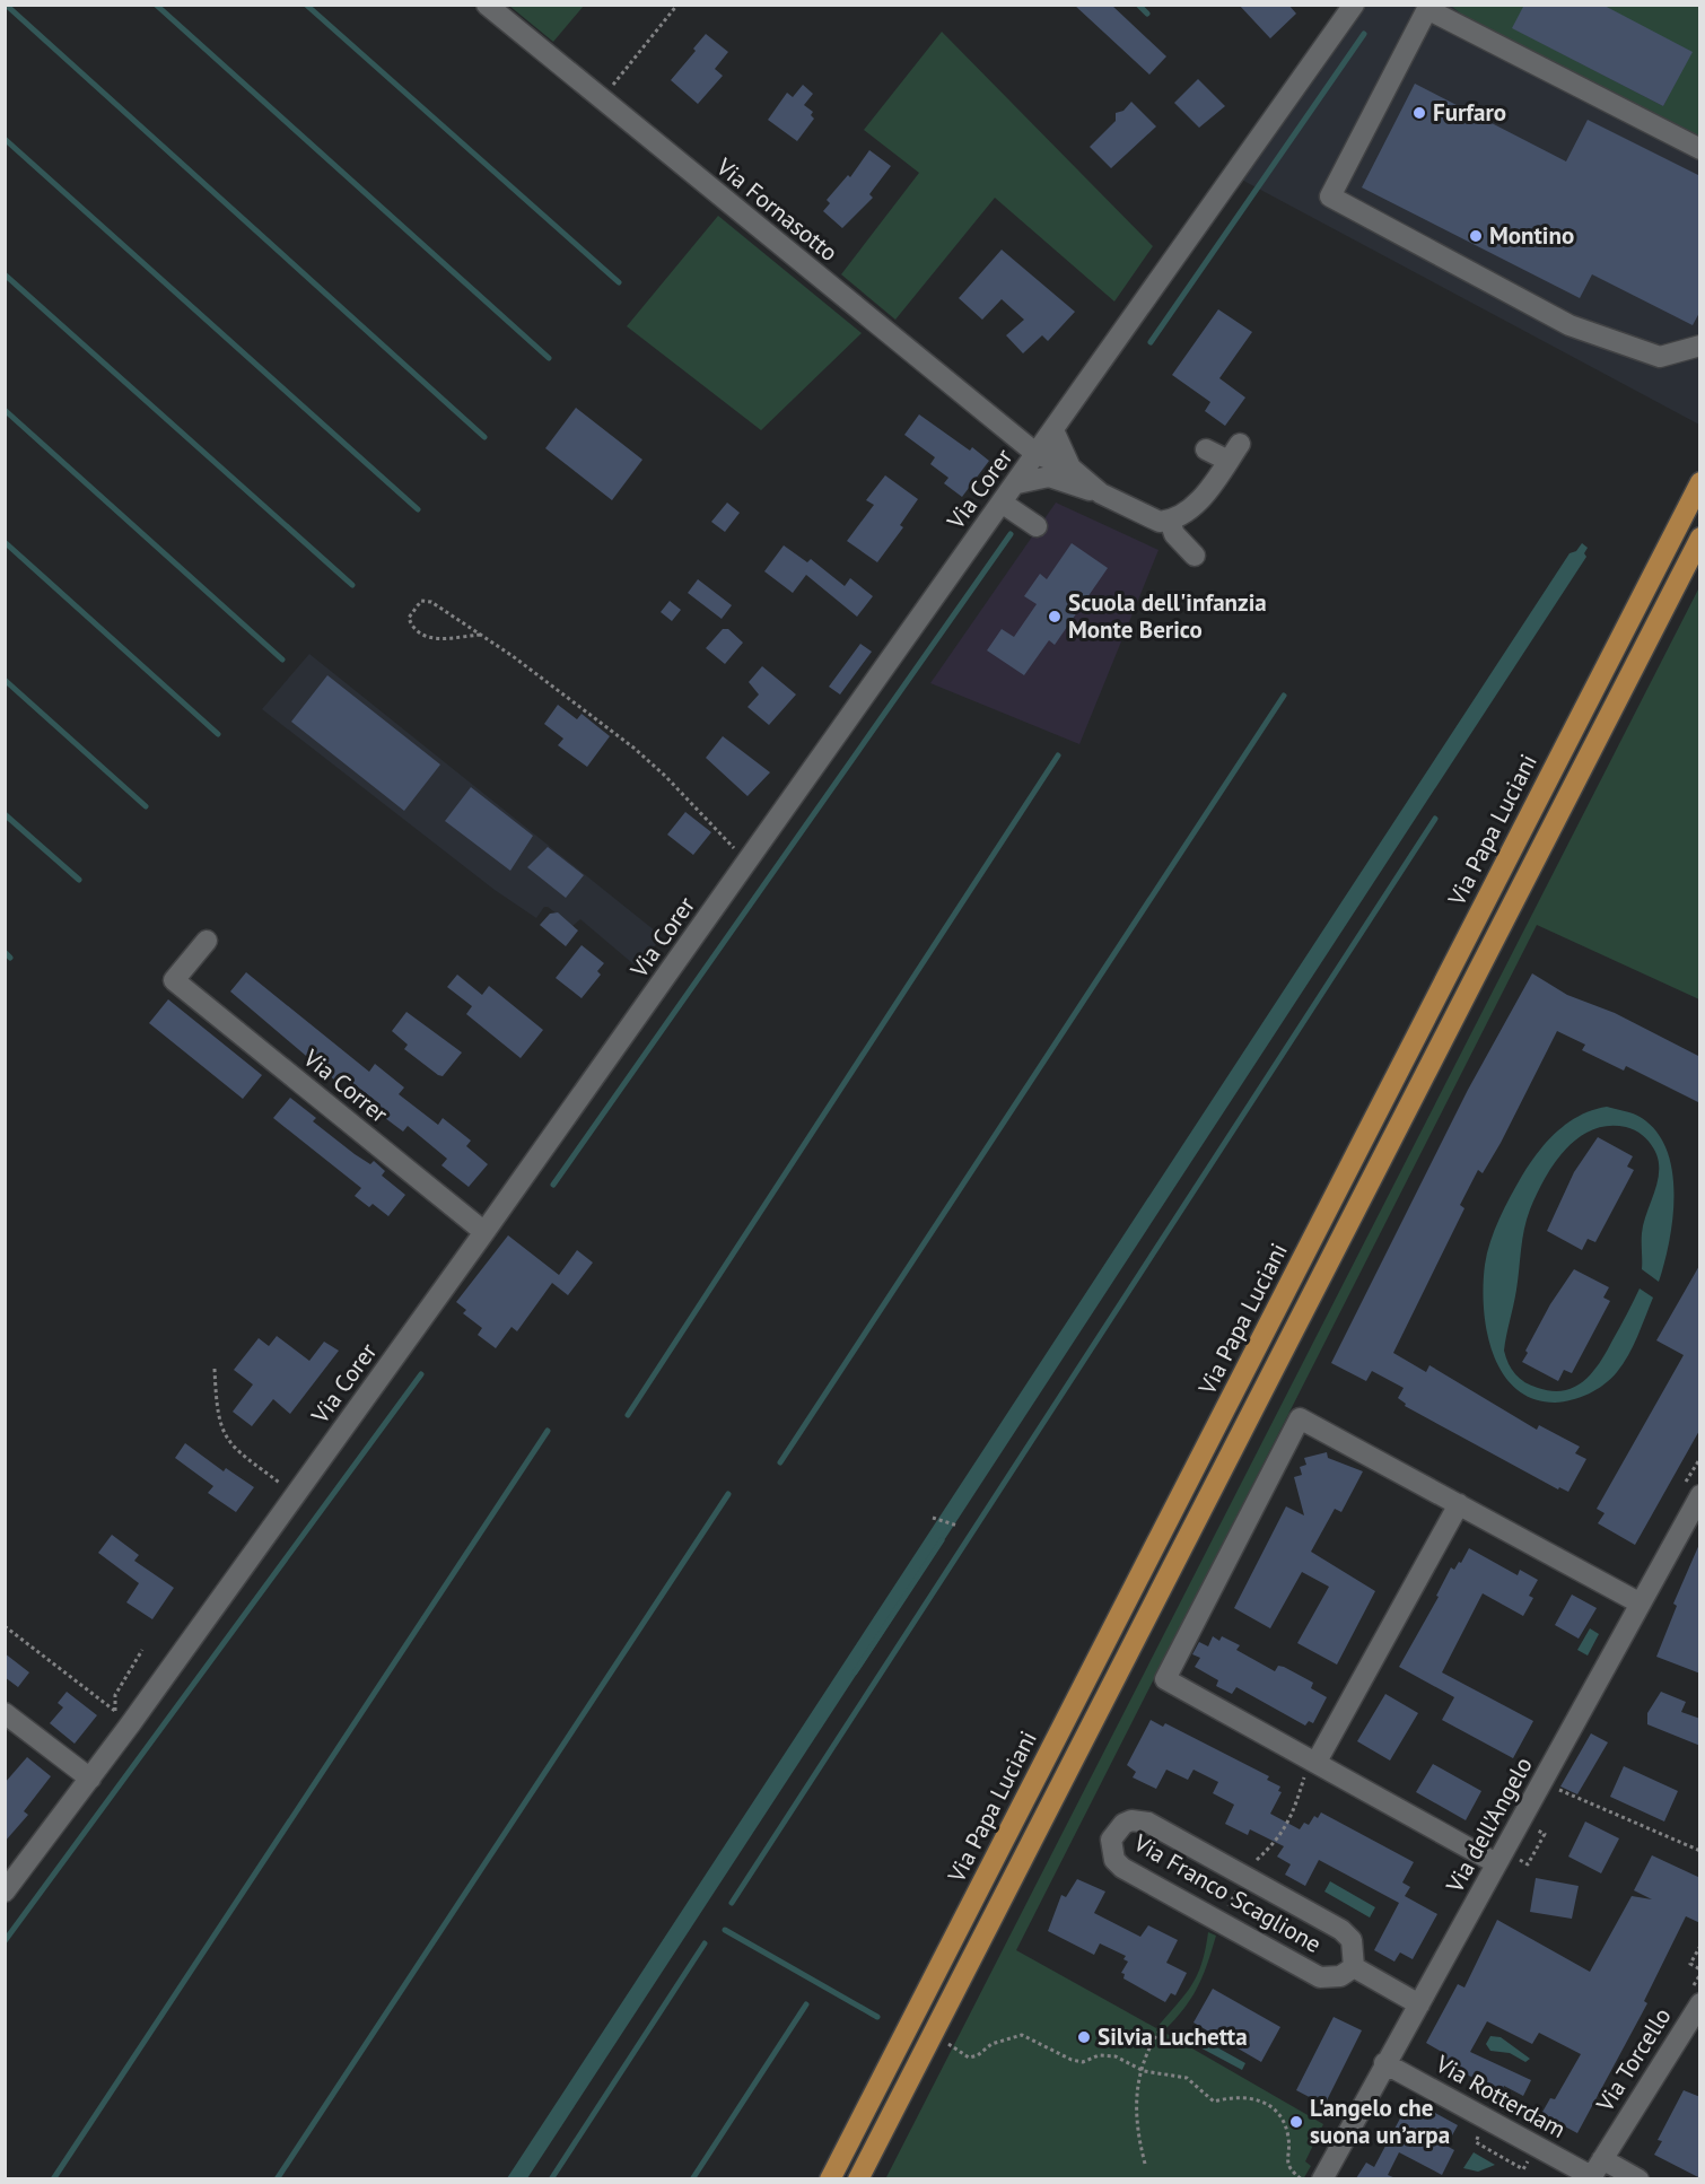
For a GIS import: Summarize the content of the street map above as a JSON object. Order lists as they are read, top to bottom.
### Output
{
  "streets": {
    "main road": ["Via Papa Luciani"],
    "street": [
      "Via Fornasotto",
      "Via Corer",
      "Via Correr",
      "Via dell'Angelo",
      "Via Franco Scaglione",
      "Via Torcello",
      "Via Rotterdam"
    ]
  },
  "crossings": [
    ["Via Fornasotto", "Via Corer"],
    ["Via Corer", "Via Correr"],
    ["Via dell'Angelo", "Via Rotterdam"],
    ["Via Torcello", "Via Rotterdam"]
  ],
  "places": [
    "Furfaro",
    "Montino",
    "Scuola dell'infanzia Monte Berico",
    "Silvia Luchetta",
    "L'angelo che suona un’arpa"
  ]
}
